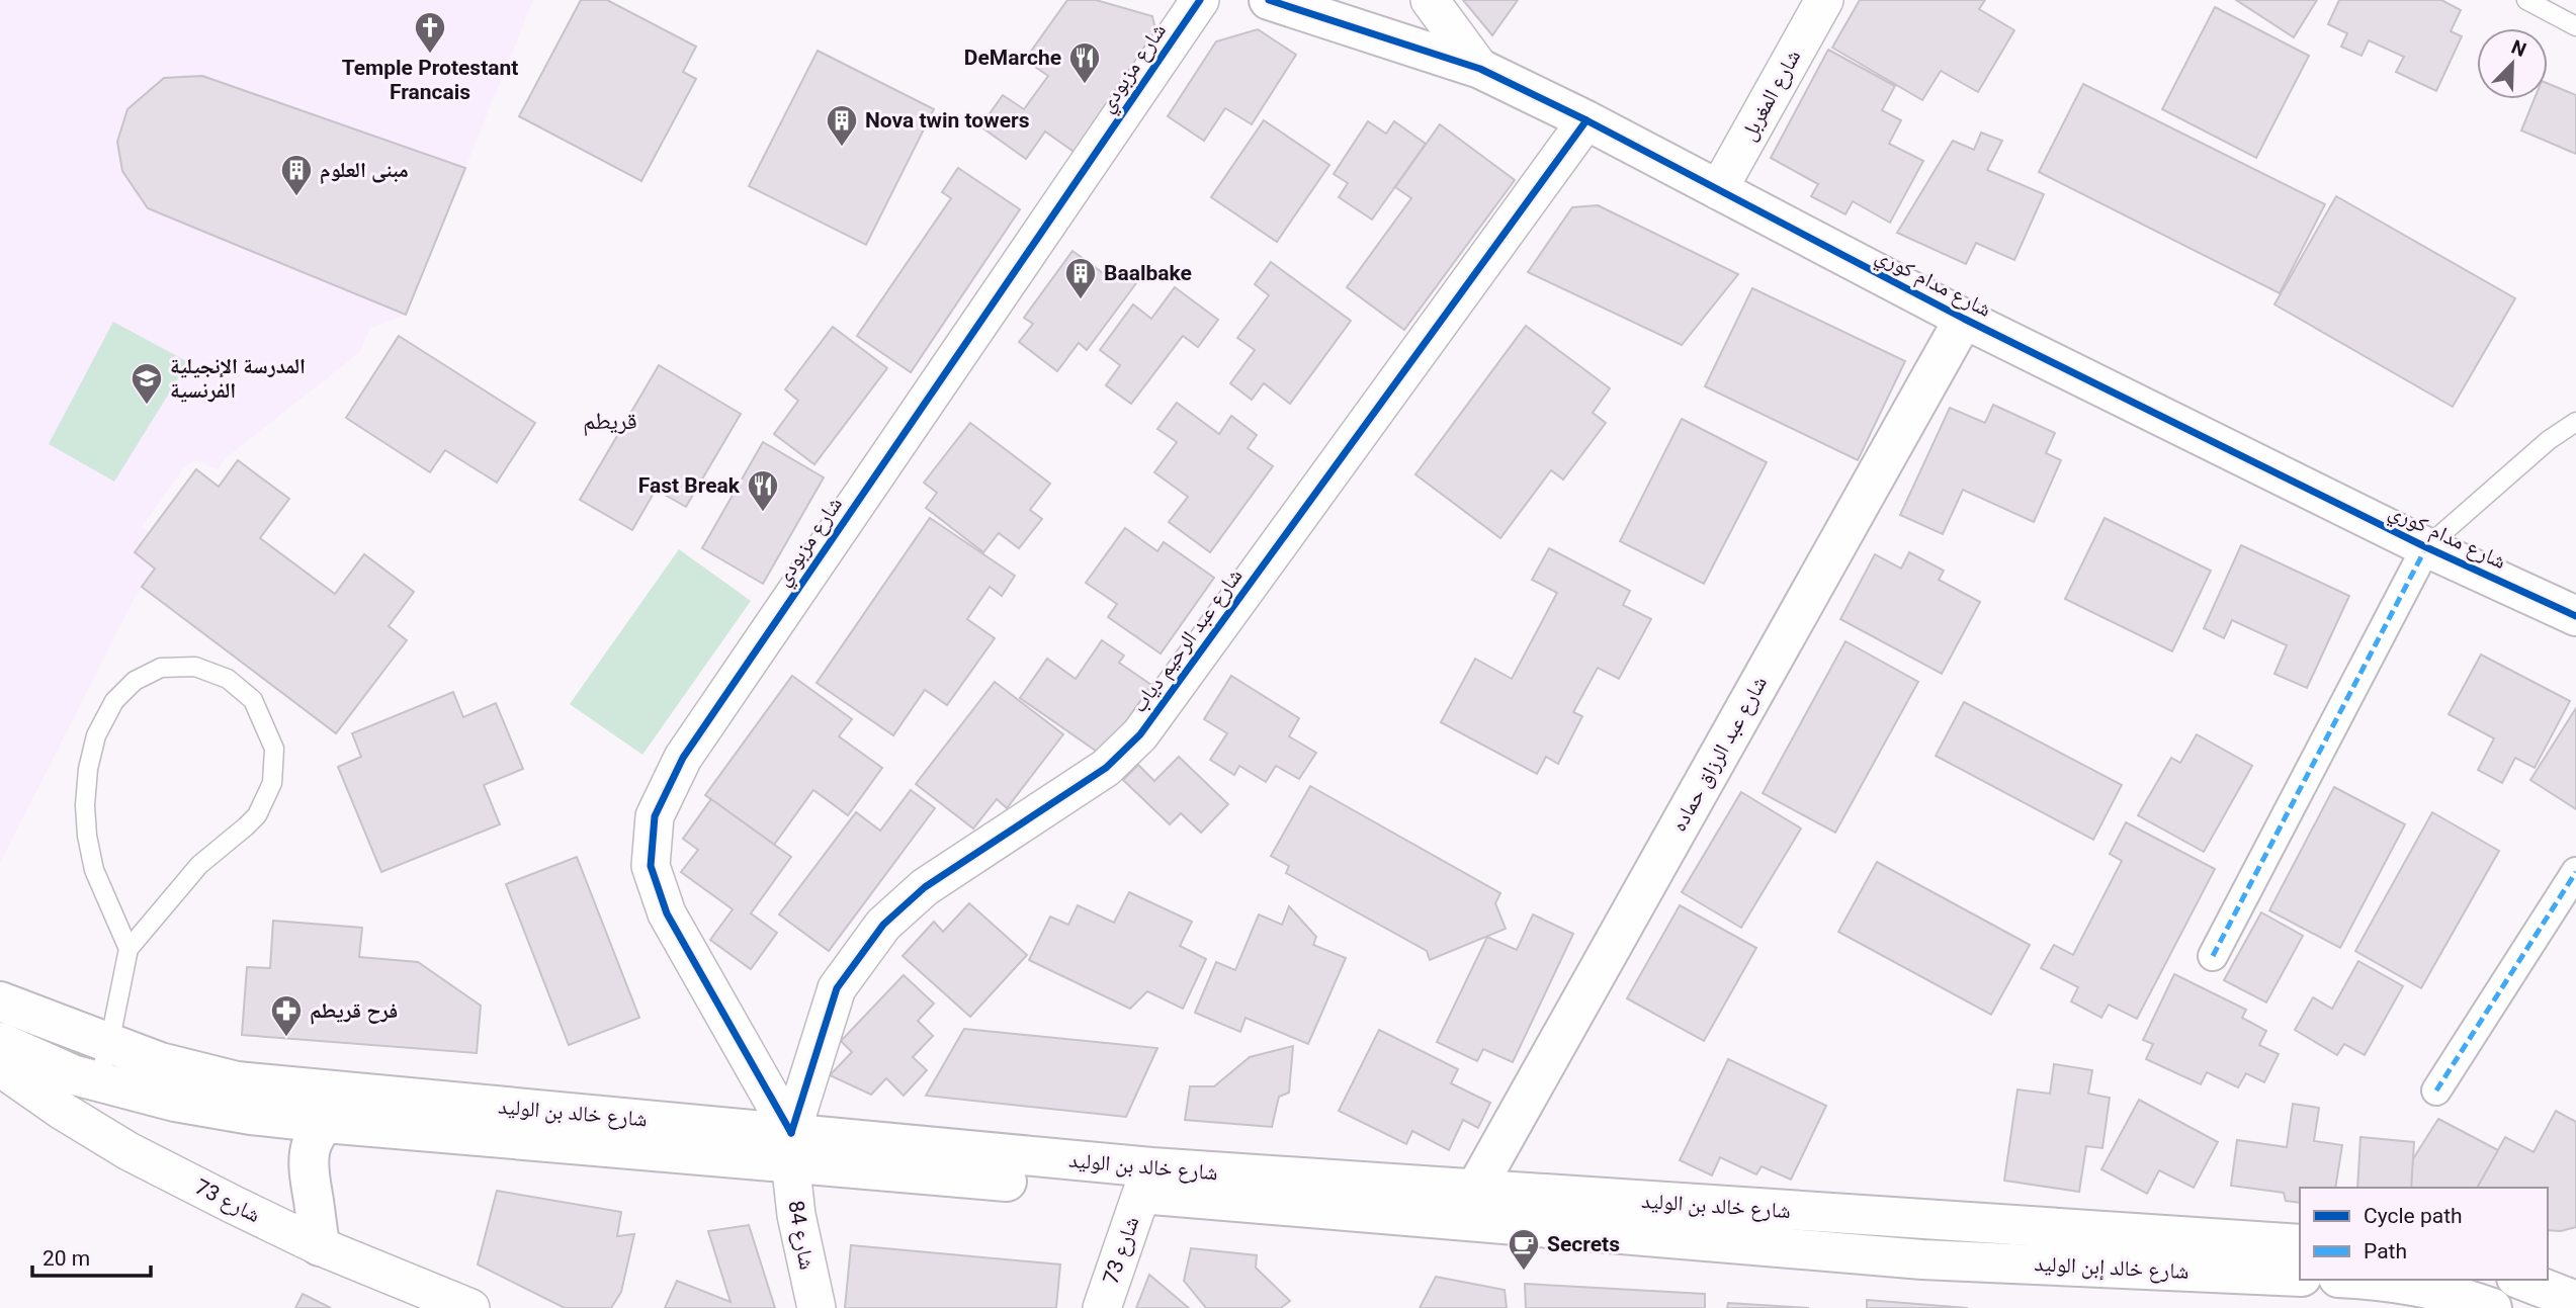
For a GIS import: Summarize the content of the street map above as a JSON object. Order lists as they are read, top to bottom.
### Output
{
  "streets": {
    "main road": [
      "شارع مدام كوري",
      "شارع عبد الرزاق حماده",
      "شارع خالد بن الوليد",
      "شارع خالد إبن الوليد"
    ],
    "street": [
      "شارع مزبودي",
      "شارع المغربل",
      "شارع عبد الرحيم دياب",
      "شارع 73",
      "شارع 84"
    ]
  },
  "crossings": [
    ["شارع مزبودي", "شارع عبد الرحيم دياب"],
    ["شارع مزبودي", "شارع خالد بن الوليد"],
    ["شارع مزبودي", "شارع 84"],
    ["شارع المغربل", "شارع مدام كوري"],
    ["شارع مدام كوري", "شارع عبد الرحيم دياب"],
    ["شارع مدام كوري", "شارع عبد الرزاق حماده"],
    ["شارع عبد الرحيم دياب", "شارع خالد بن الوليد"],
    ["شارع عبد الرحيم دياب", "شارع 84"],
    ["شارع عبد الرزاق حماده", "شارع خالد بن الوليد"],
    ["شارع خالد بن الوليد", "شارع 73"],
    ["شارع خالد بن الوليد", "شارع 84"],
    ["شارع خالد بن الوليد", "شارع خالد إبن الوليد"]
  ],
  "districts": ["قريطم"],
  "places": {
    "church": ["Temple Protestant Francais"],
    "restaurant": ["DeMarche", "Fast Break"],
    "building": ["Nova twin towers", "مبنى العلوم", "Baalbake"],
    "school or university": ["المدرسة الإنجيلية الفرنسية"],
    "pharmacy": ["فرح قريطم"],
    "cafe": ["Secrets"]
  },
  "legend": ["Cycle path", "Path"],
  "scale_bar": "20 m",
  "north": "top right"
}
